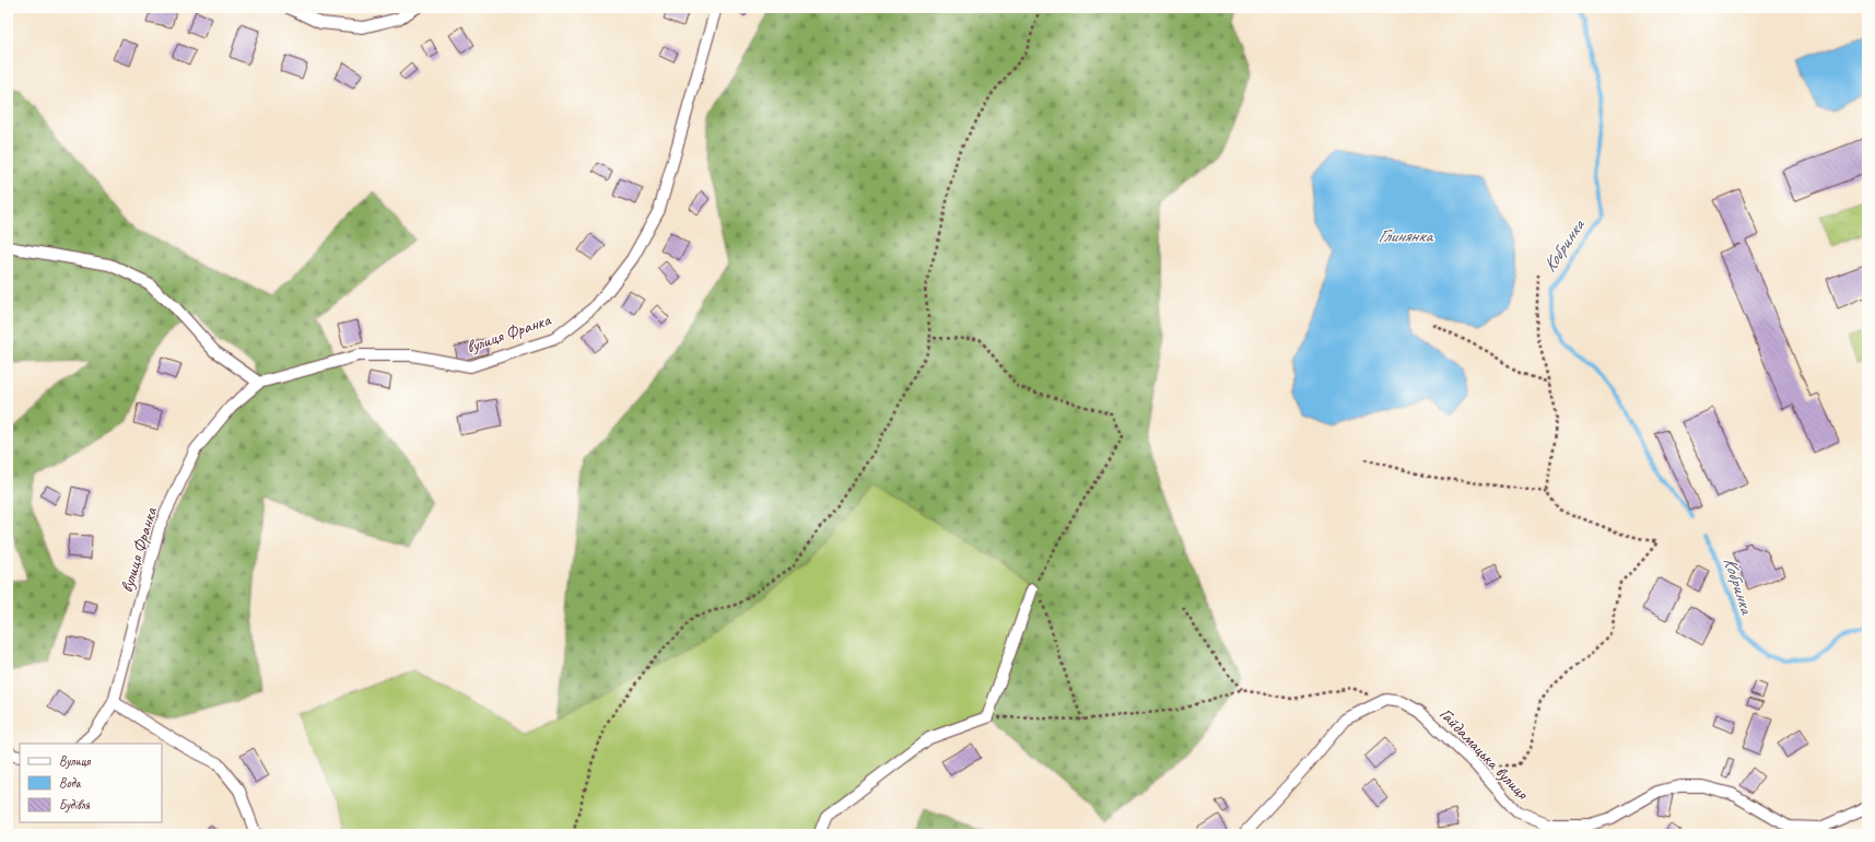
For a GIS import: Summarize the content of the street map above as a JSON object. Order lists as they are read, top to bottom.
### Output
{
  "streets": {
    "street": ["вулиця Франка", "Гайдамацька вулиця"]
  },
  "water": ["Глинянка", "Кобринка"],
  "legend": ["Вулиця", "Вода", "Будівля"]
}
